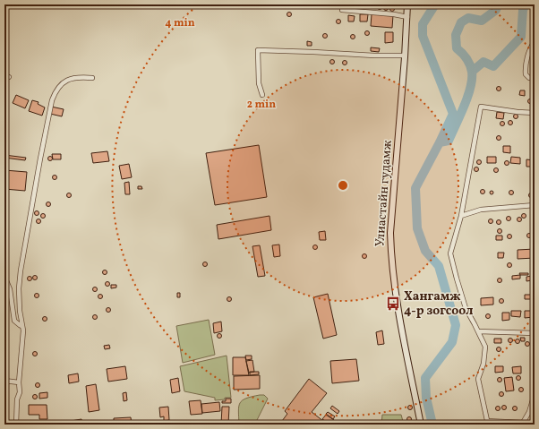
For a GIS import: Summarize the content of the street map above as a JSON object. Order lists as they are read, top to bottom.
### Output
{
  "streets": {
    "main road": ["Улиастайн гудамж"]
  },
  "places": {
    "bus stop": ["Хангамж 4-р зогсоол"]
  },
  "rings": ["4 min", "2 min"]
}
